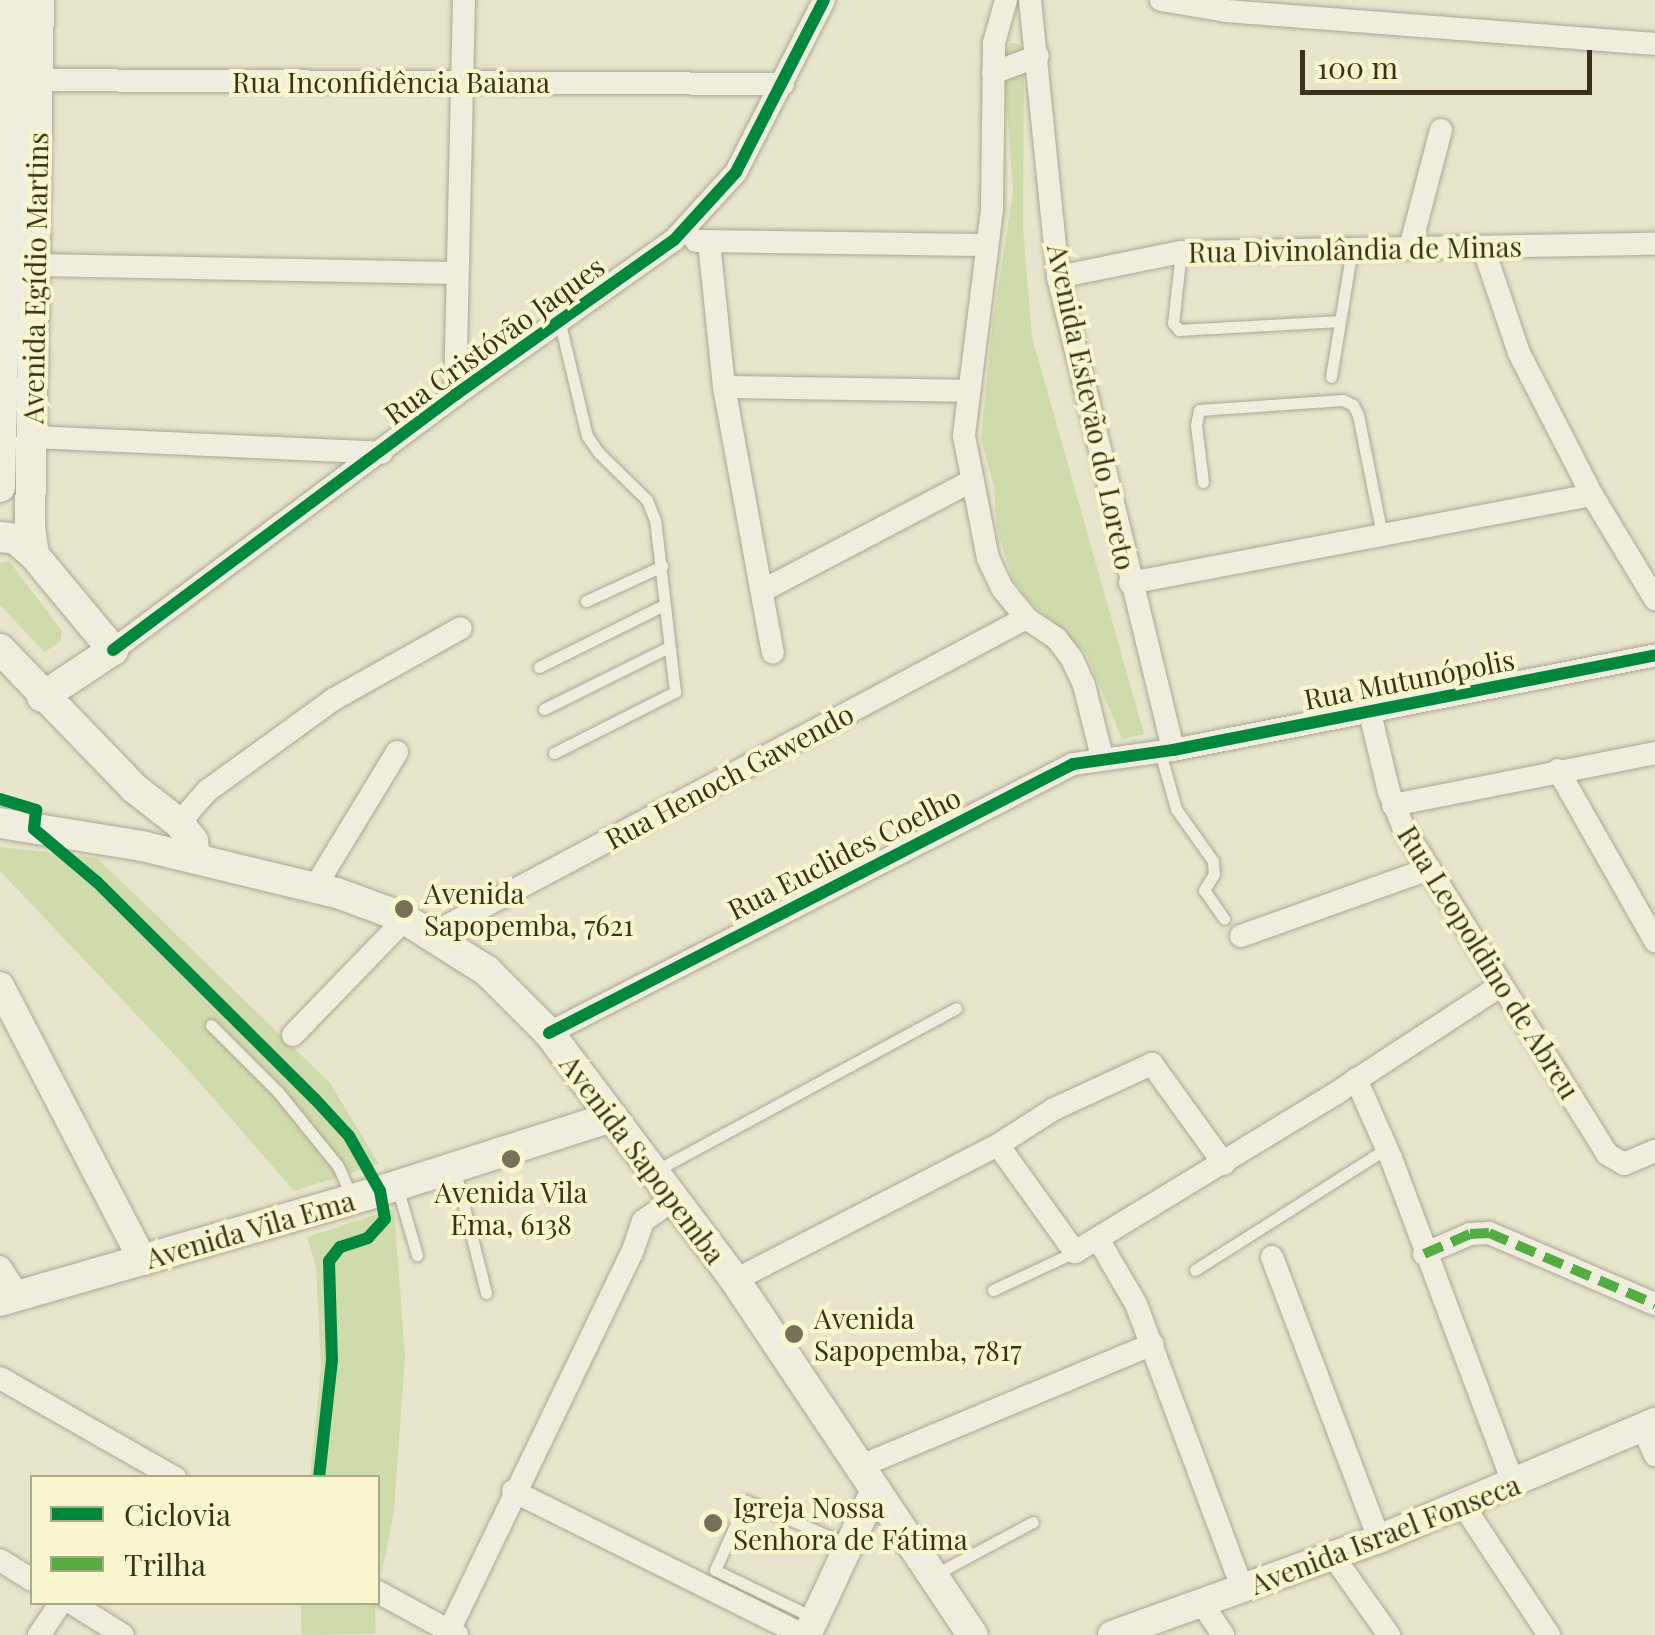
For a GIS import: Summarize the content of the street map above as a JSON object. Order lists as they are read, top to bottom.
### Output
{
  "streets": {
    "main road": [
      "Avenida Egídio Martins",
      "Rua Cristóvão Jaques",
      "Avenida Sapopemba",
      "Avenida Vila Ema"
    ],
    "street": [
      "Rua Inconfidência Baiana",
      "Rua Divinolândia de Minas",
      "Avenida Estevão do Loreto",
      "Rua Mutunópolis",
      "Rua Henoch Gawendo",
      "Rua Euclides Coelho",
      "Rua Leopoldino de Abreu",
      "Avenida Israel Fonseca"
    ]
  },
  "crossings": [
    ["Rua Inconfidência Baiana", "Avenida Egídio Martins"],
    ["Rua Inconfidência Baiana", "Rua Cristóvão Jaques"],
    ["Rua Divinolândia de Minas", "Avenida Estevão do Loreto"],
    ["Avenida Estevão do Loreto", "Rua Mutunópolis"],
    ["Avenida Estevão do Loreto", "Rua Euclides Coelho"],
    ["Rua Mutunópolis", "Rua Euclides Coelho"],
    ["Rua Mutunópolis", "Rua Leopoldino de Abreu"],
    ["Rua Henoch Gawendo", "Avenida Sapopemba"],
    ["Rua Euclides Coelho", "Avenida Sapopemba"],
    ["Avenida Sapopemba", "Avenida Vila Ema"]
  ],
  "places": [
    "Avenida Sapopemba, 7621",
    "Avenida Vila Ema, 6138",
    "Avenida Sapopemba, 7817",
    "Igreja Nossa Senhora de Fátima"
  ],
  "legend": ["Ciclovia", "Trilha"],
  "scale_bar": "100 m"
}
